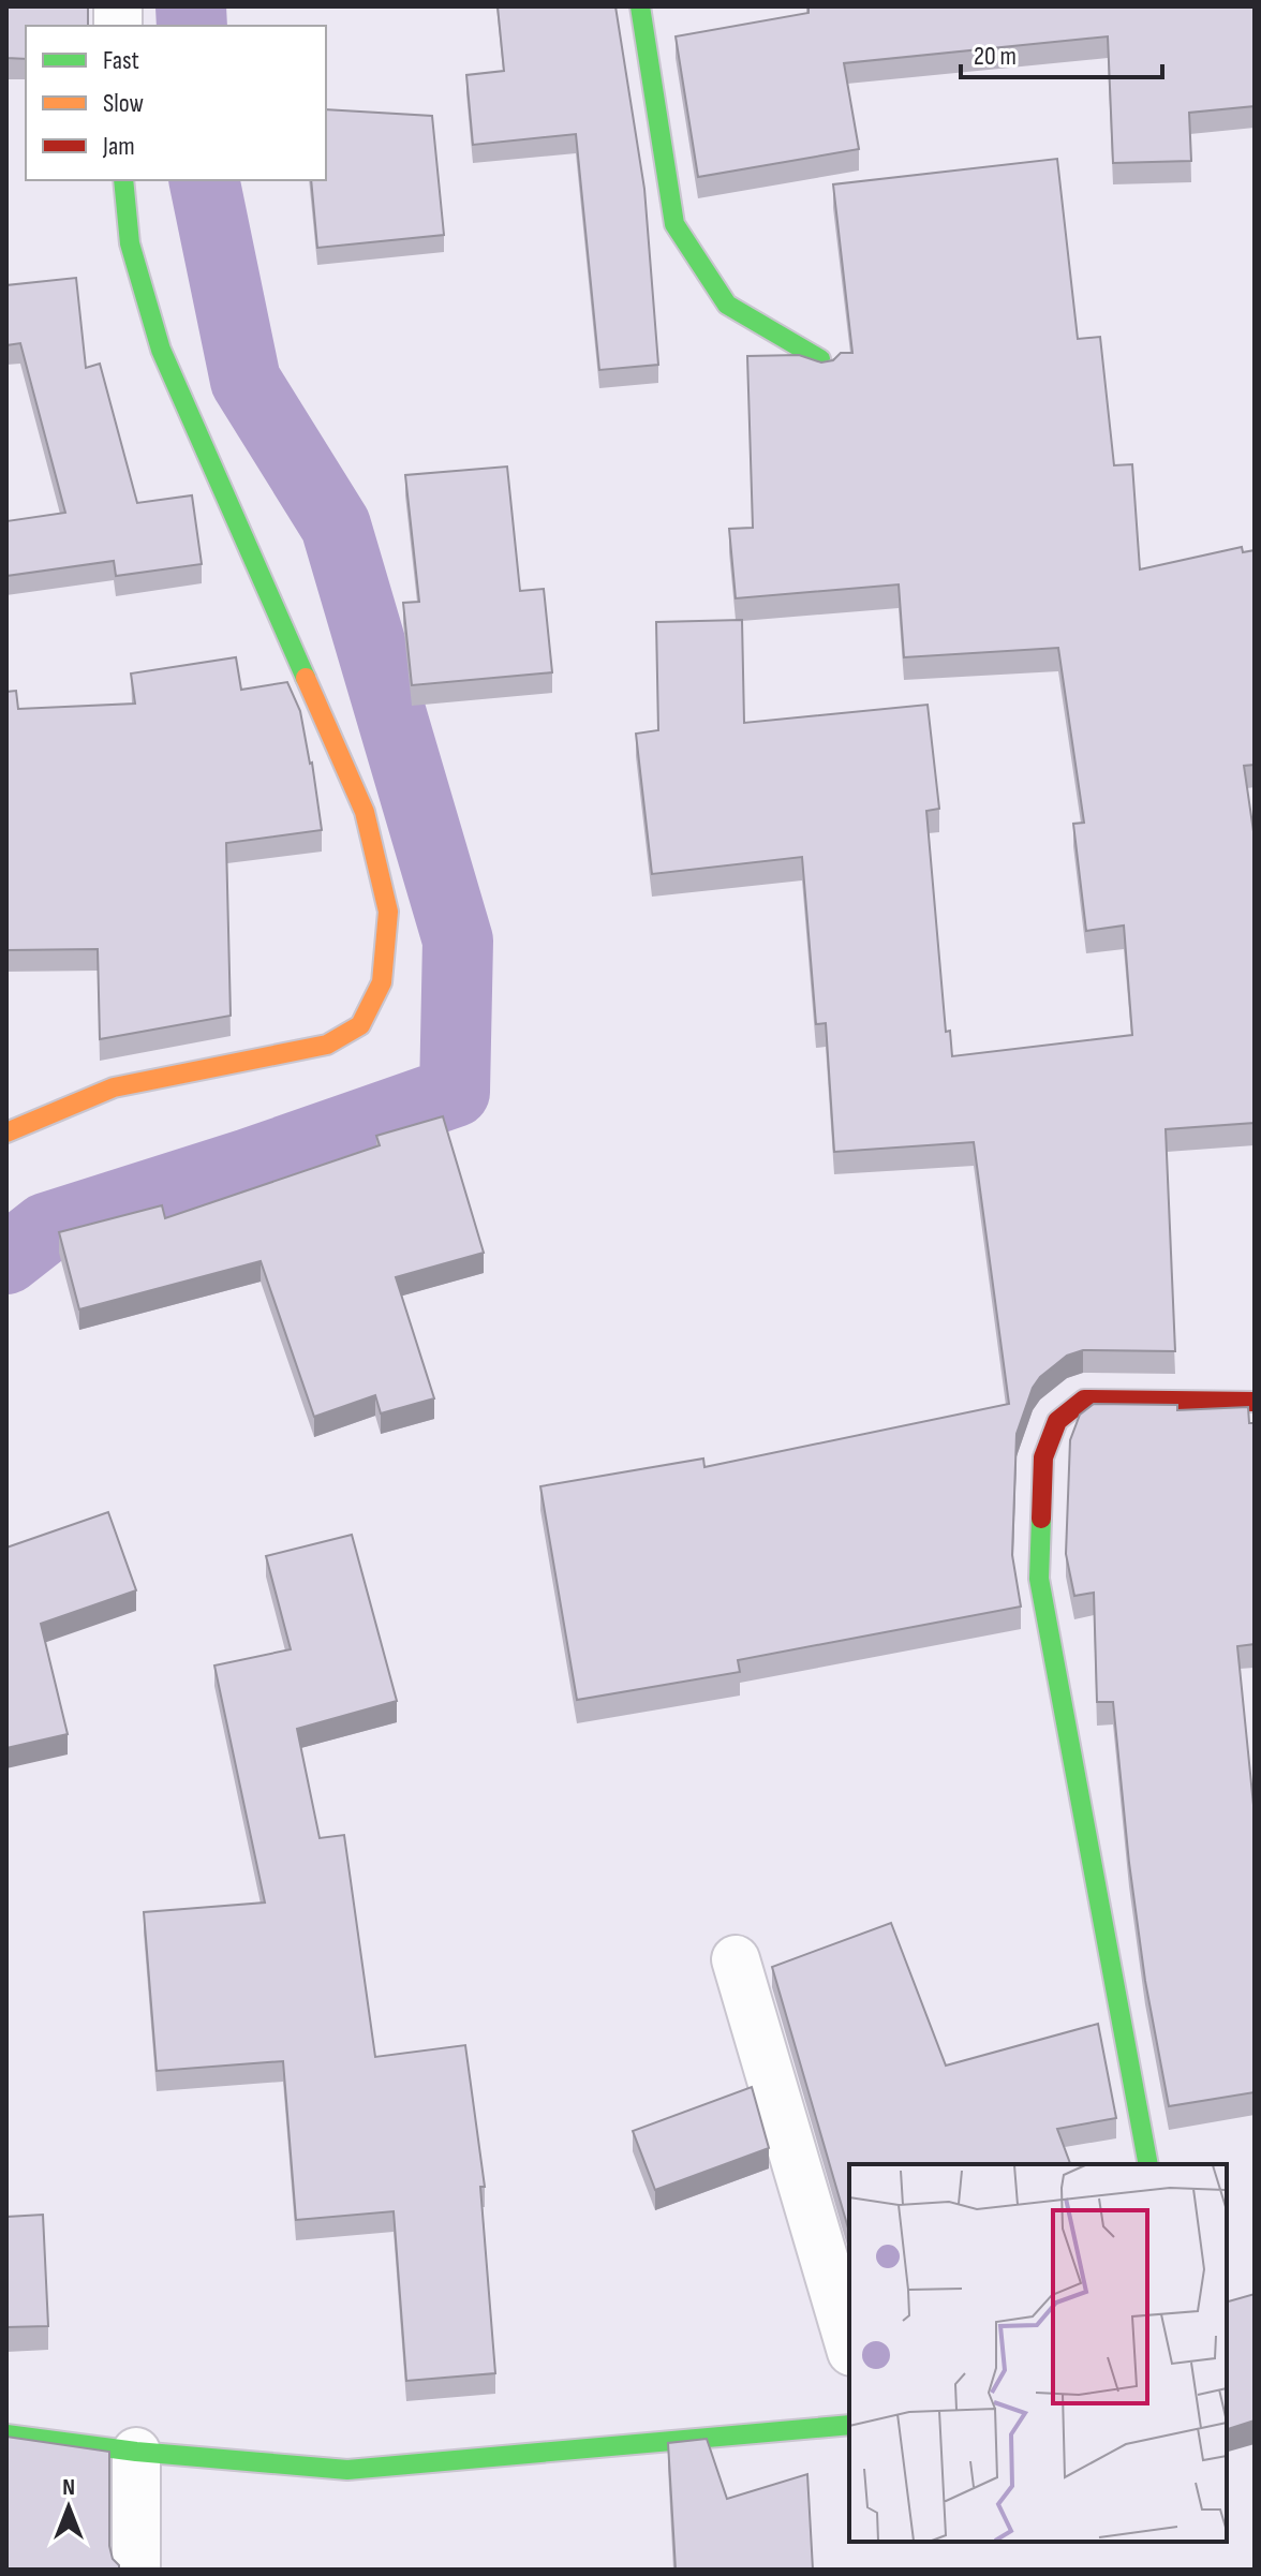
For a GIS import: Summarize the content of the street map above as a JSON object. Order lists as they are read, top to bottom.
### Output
{
  "legend": ["Fast", "Slow", "Jam"],
  "scale_bar": "20 m",
  "north": "top"
}
